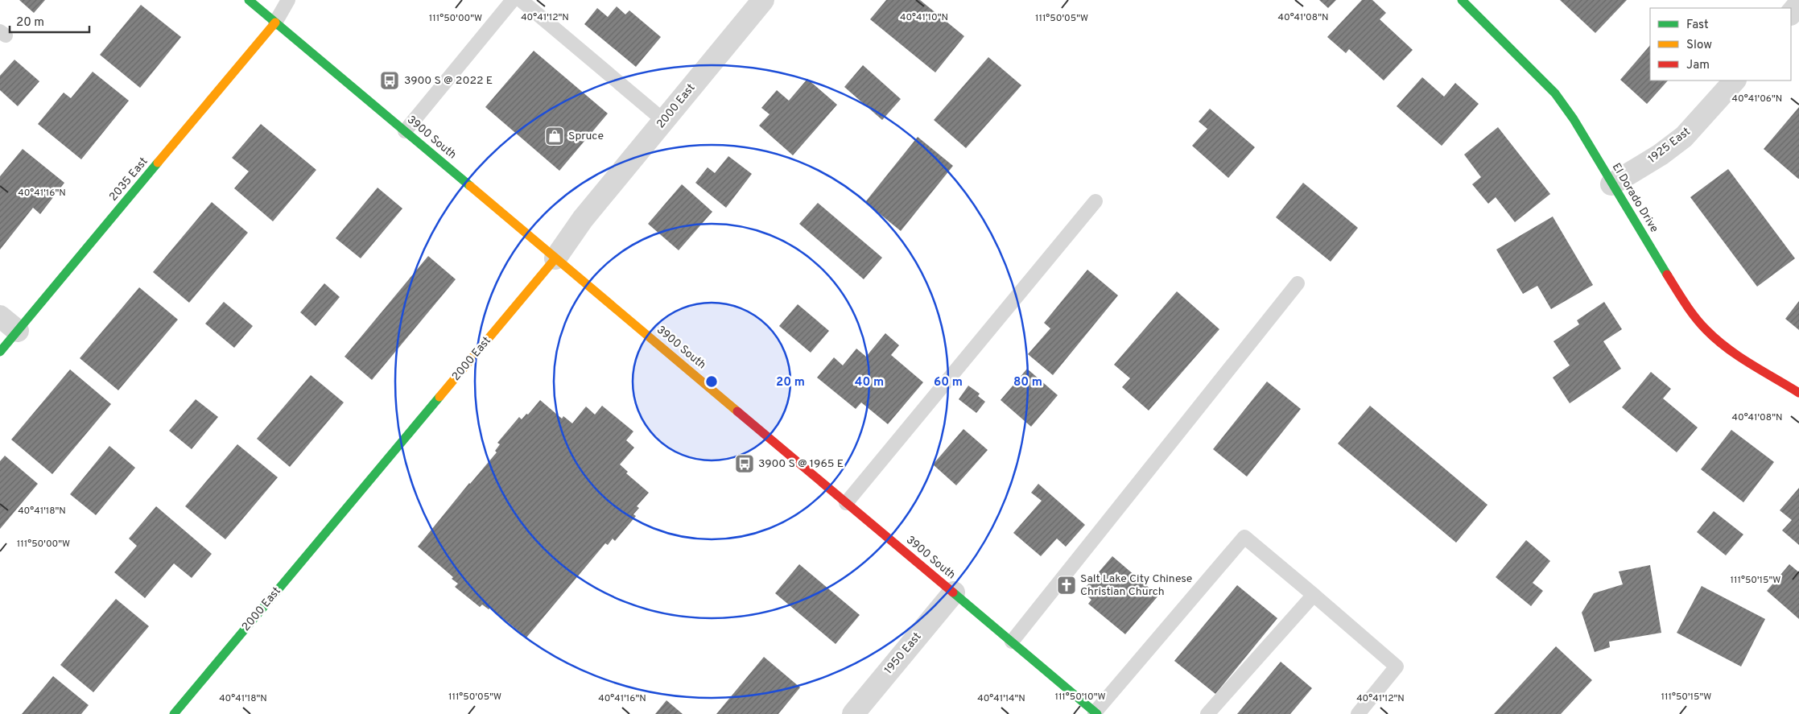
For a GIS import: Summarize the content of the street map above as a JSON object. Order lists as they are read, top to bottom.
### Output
{
  "streets": {
    "street": [
      "2000 East",
      "3900 South",
      "1925 East",
      "2035 East",
      "El Dorado Drive",
      "1950 East"
    ]
  },
  "crossings": [
    ["2000 East", "3900 South"],
    ["3900 South", "2035 East"],
    ["3900 South", "1950 East"],
    ["1925 East", "El Dorado Drive"]
  ],
  "places": {
    "bus stop": ["3900 S @ 2022 E", "3900 S @ 1965 E"],
    "shop": ["Spruce"],
    "church": ["Salt Lake City Chinese Christian Church"]
  },
  "legend": ["Fast", "Slow", "Jam"],
  "scale_bar": "20 m",
  "coordinates": [
    "40°41'12\"N",
    "40°41'10\"N",
    "40°41'08\"N",
    "111°50'00\"W",
    "111°50'05\"W",
    "40°41'06\"N",
    "40°41'16\"N",
    "40°41'18\"N",
    "111°50'15\"W",
    "111°50'10\"W",
    "40°41'14\"N"
  ],
  "rings": [
    "20 m",
    "40 m",
    "60 m",
    "80 m"
  ]
}
